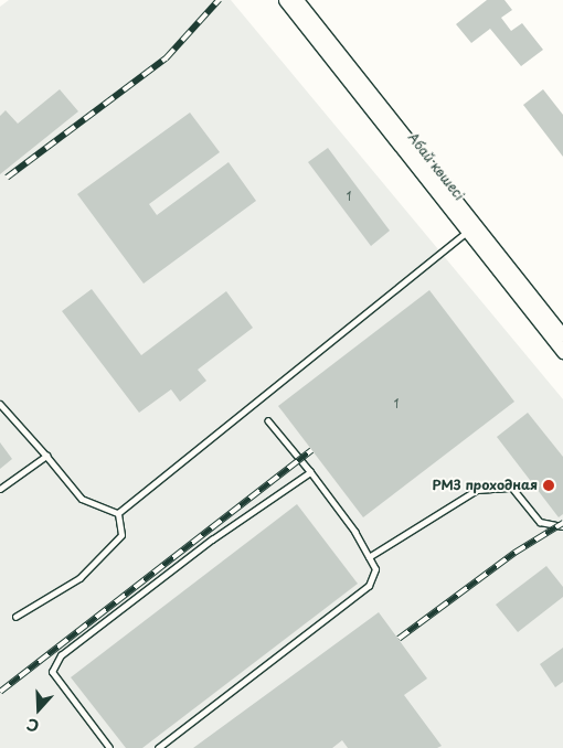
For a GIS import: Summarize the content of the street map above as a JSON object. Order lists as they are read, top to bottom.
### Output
{
  "streets": {
    "street": ["Абай көшесі"]
  },
  "places": ["РМЗ проходная"],
  "house_numbers": ["1", "1"],
  "north": "bottom"
}
